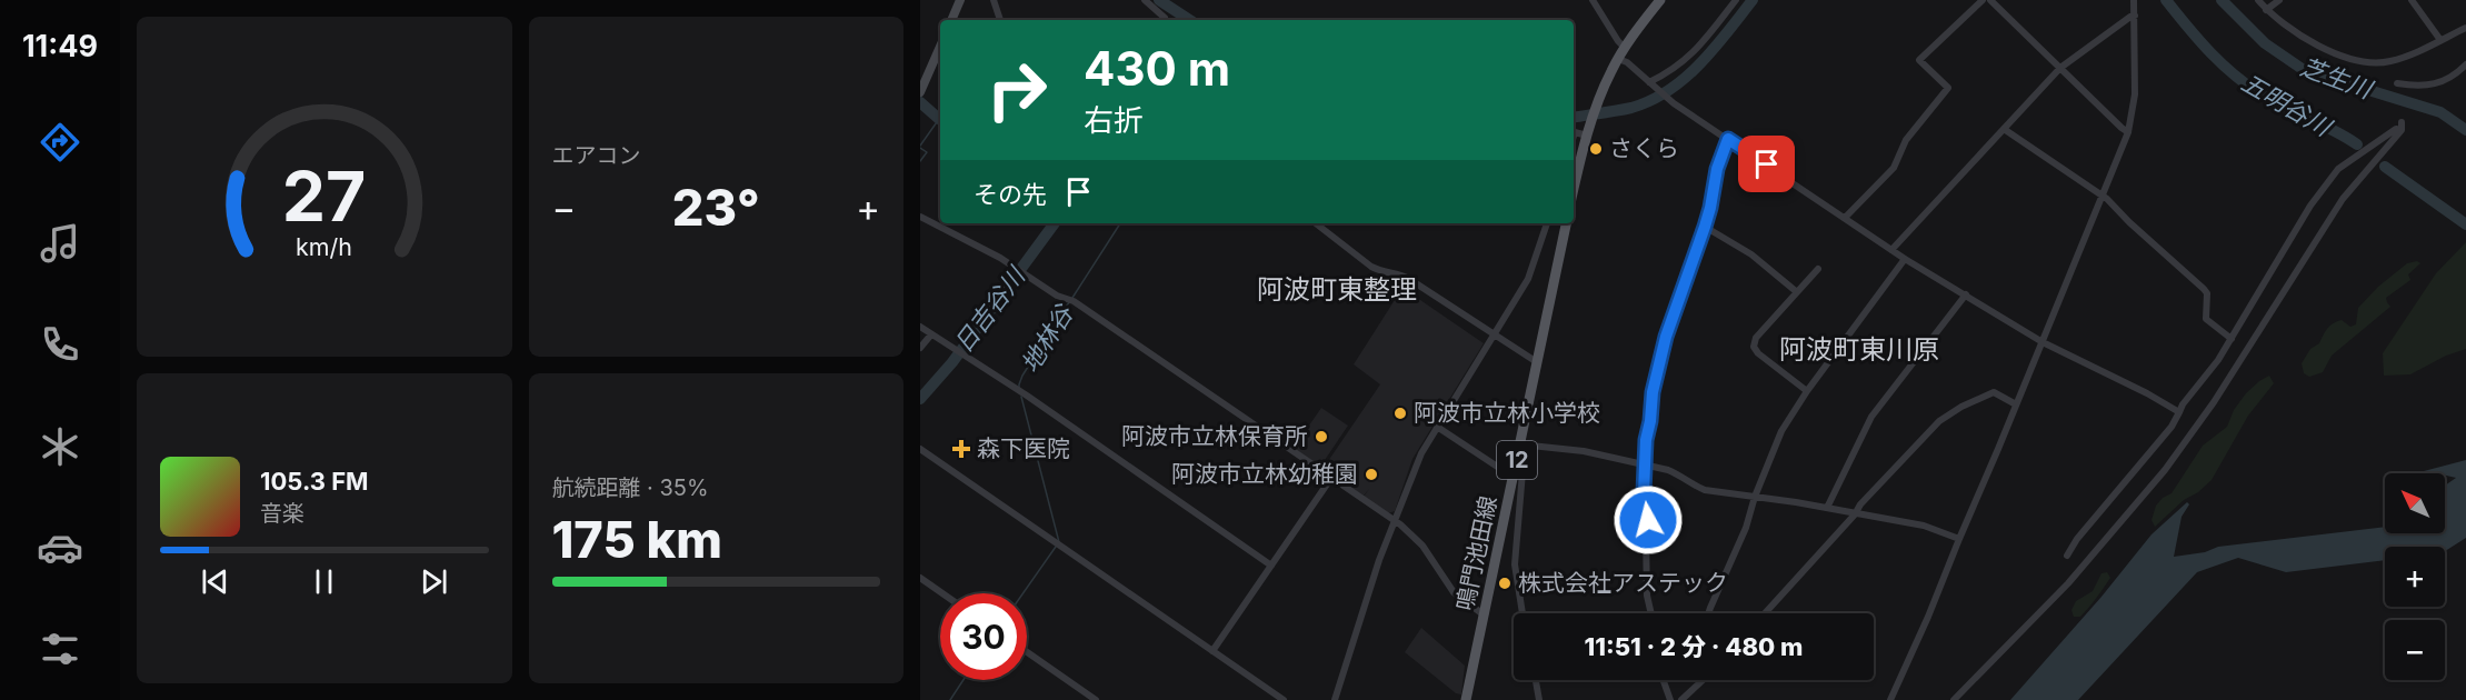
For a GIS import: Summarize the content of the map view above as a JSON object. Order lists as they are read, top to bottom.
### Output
{
  "streets": {
    "main road": ["12", "鳴門池田線"]
  },
  "districts": ["阿波町東整理", "阿波町東川原"],
  "water": [
    "芝生川",
    "五明谷川",
    "日吉谷川",
    "地林谷"
  ],
  "places": {
    "other": [
      "さくら",
      "阿波市立林小学校",
      "阿波市立林保育所",
      "阿波市立林幼稚園",
      "株式会社アステック"
    ],
    "health": ["森下医院"]
  },
  "north": "top left",
  "page": {
    "tabs": "11:49",
    "tile": [
      "エアコン",
      ["航続距離 · 35%", "175 km"]
    ],
    "turn": ["430 m", "右折"],
    "then": "その先",
    "heat": ["−", "23°", "+"],
    "song": ["105.3 FM", "音楽"],
    "map_buttons": ["+", "−"],
    "limit": "30",
    "trip": "11:51 · 2 分 · 480 m",
    "gauge": ["27", "km/h"]
  }
}
